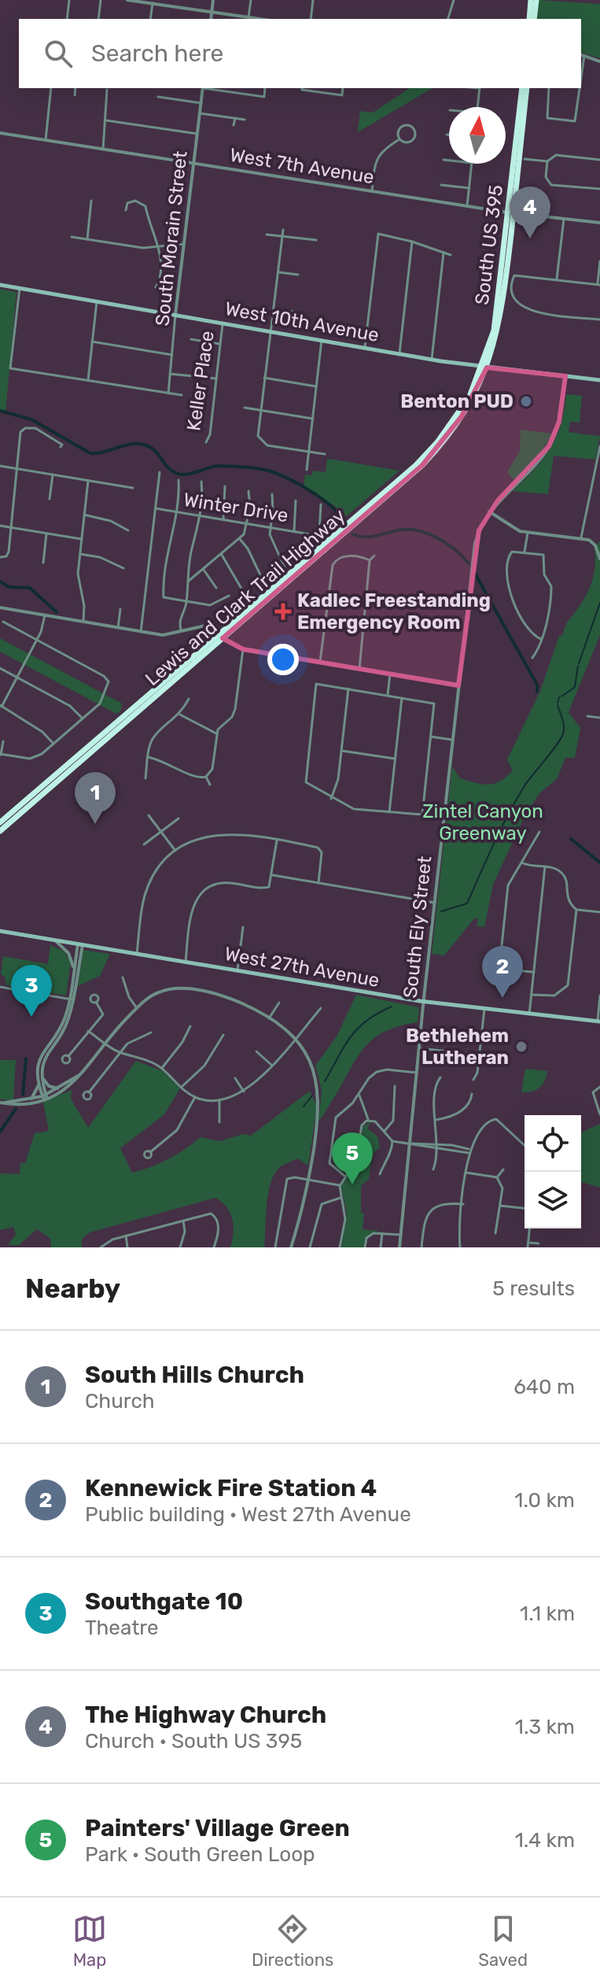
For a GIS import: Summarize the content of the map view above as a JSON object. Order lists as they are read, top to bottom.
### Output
{
  "streets": {
    "highway": ["South US 395", "Lewis and Clark Trail Highway"],
    "main road": ["West 10th Avenue", "West 27th Avenue"],
    "street": [
      "West 7th Avenue",
      "South Morain Street",
      "Keller Place",
      "Winter Drive",
      "South Ely Street"
    ]
  },
  "crossings": [
    ["West 7th Avenue", "South Morain Street"],
    ["West 7th Avenue", "South US 395"],
    ["South Morain Street", "West 10th Avenue"],
    ["South US 395", "West 10th Avenue"],
    ["South US 395", "Lewis and Clark Trail Highway"],
    ["West 10th Avenue", "Keller Place"],
    ["West 10th Avenue", "Lewis and Clark Trail Highway"],
    ["West 10th Avenue", "South Ely Street"],
    ["South Ely Street", "West 27th Avenue"]
  ],
  "parks": ["Zintel Canyon Greenway"],
  "places": {
    "other": ["Benton PUD", "Bethlehem Lutheran"],
    "health": ["Kadlec Freestanding Emergency Room"]
  },
  "north": "top",
  "page": {
    "search": "Search here",
    "pins": [
      "4",
      "1",
      "2",
      "3",
      "5"
    ],
    "heading": ["Nearby", "5 results"],
    "list": [
      {
        "mark": "1",
        "name": "South Hills Church",
        "note": "Church",
        "value": "640 m"
      },
      {
        "mark": "2",
        "name": "Kennewick Fire Station 4",
        "note": "Public building · West 27th Avenue",
        "value": "1.0 km"
      },
      {
        "mark": "3",
        "name": "Southgate 10",
        "note": "Theatre",
        "value": "1.1 km"
      },
      {
        "mark": "4",
        "name": "The Highway Church",
        "note": "Church · South US 395",
        "value": "1.3 km"
      },
      {
        "mark": "5",
        "name": "Painters' Village Green",
        "note": "Park · South Green Loop",
        "value": "1.4 km"
      }
    ],
    "nav": ["Map", "Directions", "Saved"]
  }
}
